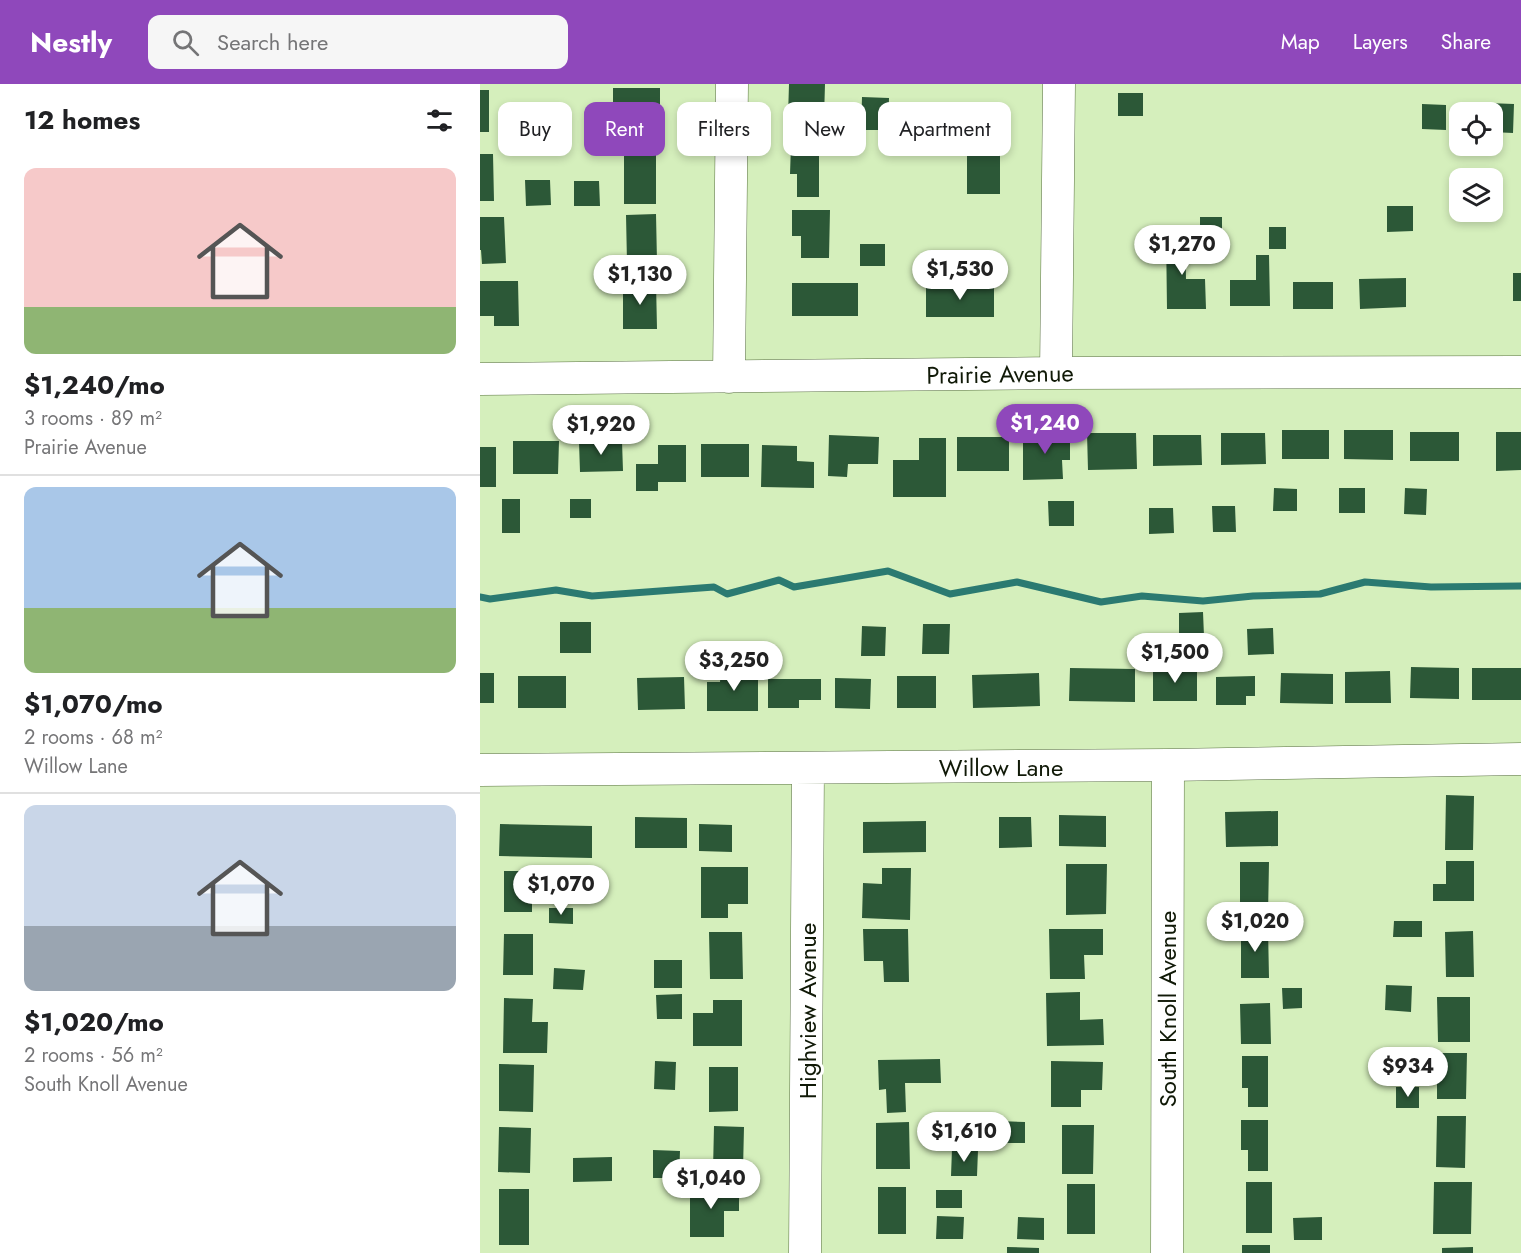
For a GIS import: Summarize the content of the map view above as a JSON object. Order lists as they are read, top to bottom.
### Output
{
  "streets": {
    "street": [
      "Prairie Avenue",
      "Willow Lane",
      "South Knoll Avenue",
      "Highview Avenue"
    ]
  },
  "crossings": [
    ["Willow Lane", "South Knoll Avenue"],
    ["Willow Lane", "Highview Avenue"]
  ],
  "page": {
    "header": "Nestly",
    "search": "Search here",
    "nav": ["Map", "Layers", "Share"],
    "heading": "12 homes",
    "chip": [
      "Buy",
      "Rent",
      "Filters",
      "New",
      "Apartment"
    ],
    "list": [
      {
        "name": "$1,240/mo",
        "note": "3 rooms · 89 m² · Prairie Avenue"
      },
      {
        "name": "$1,070/mo",
        "note": "2 rooms · 68 m² · Willow Lane"
      },
      {
        "name": "$1,020/mo",
        "note": "2 rooms · 56 m² · South Knoll Avenue"
      }
    ],
    "price": [
      "$1,270",
      "$1,530",
      "$1,130",
      "$1,240",
      "$1,920",
      "$1,500",
      "$3,250",
      "$1,070",
      "$1,020",
      "$934",
      "$1,610",
      "$1,040"
    ]
  }
}
